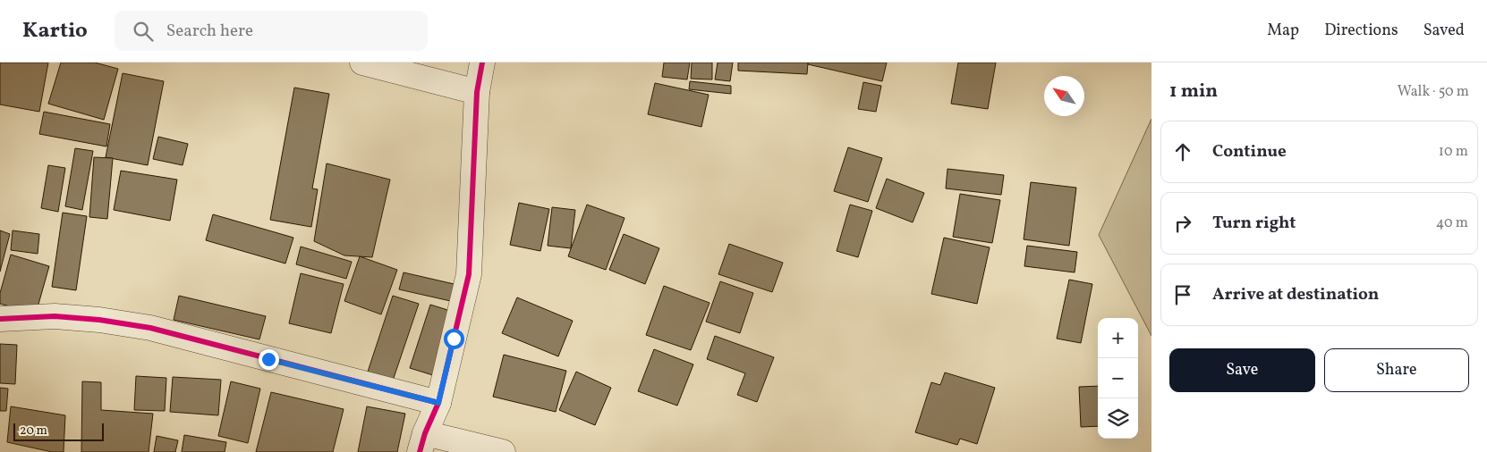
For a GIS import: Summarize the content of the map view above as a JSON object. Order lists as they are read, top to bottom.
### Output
{
  "scale_bar": "20 m",
  "north": "top left",
  "page": {
    "header": "Kartio",
    "search": "Search here",
    "nav": ["Map", "Directions", "Saved"],
    "heading": ["1 min", "Walk · 50 m"],
    "list": [
      ["Continue", "10 m"],
      ["Turn right", "40 m"],
      "Arrive at destination"
    ],
    "map_buttons": ["+", "−"],
    "buttons": ["Save", "Share"],
    "scale": "20 m"
  }
}
